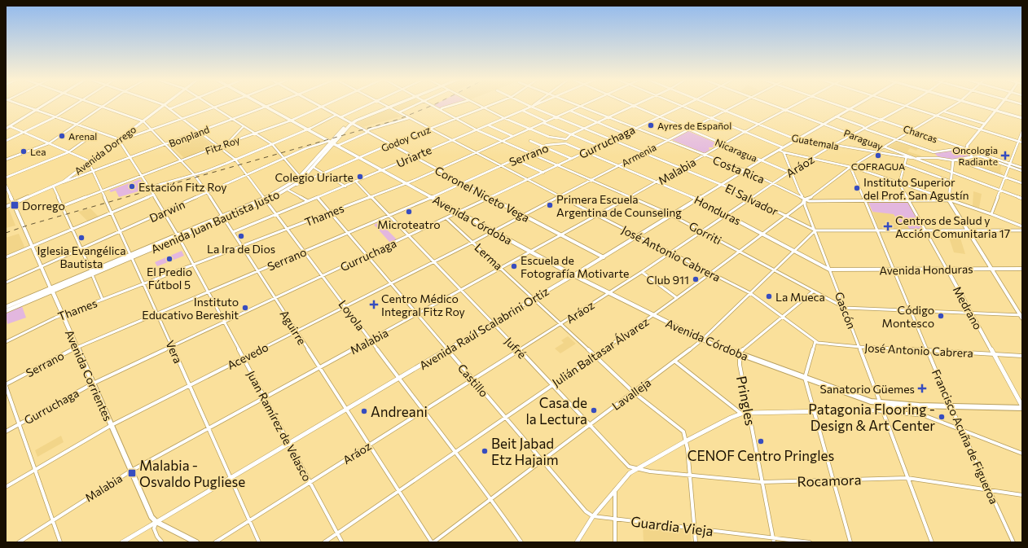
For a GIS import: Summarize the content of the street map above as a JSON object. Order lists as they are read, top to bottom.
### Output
{
  "streets": {
    "main road": [
      "Avenida Dorrego",
      "Coronel Niceto Vega",
      "Honduras",
      "Avenida Córdoba",
      "Avenida Juan Bautista Justo",
      "Avenida Honduras",
      "Medrano",
      "Avenida Raúl Scalabrini Ortiz",
      "Avenida Corrientes"
    ],
    "street": [
      "Charcas",
      "Bonpland",
      "Godoy Cruz",
      "Paraguay",
      "Gurruchaga",
      "Guatemala",
      "Fitz Roy",
      "Nicaragua",
      "Serrano",
      "Armenia",
      "Uriarte",
      "Aráoz",
      "Costa Rica",
      "Malabia",
      "El Salvador",
      "Darwin",
      "Thames",
      "Gorriti",
      "José Antonio Cabrera",
      "Lerma",
      "Gascón",
      "Loyola",
      "Aguirre",
      "Jufré",
      "Vera",
      "Julián Baltasar Álvarez",
      "Acevedo",
      "Castillo",
      "Lavalleja",
      "Pringles",
      "Juan Ramírez de Velasco",
      "Francisco Acuña de Figueroa",
      "Rocamora",
      "Guardia Vieja"
    ]
  },
  "crossings": [
    ["Charcas", "Aráoz"],
    ["Charcas", "Avenida Raúl Scalabrini Ortiz"],
    ["Charcas", "Julián Baltasar Álvarez"],
    ["Bonpland", "Avenida Dorrego"],
    ["Bonpland", "Avenida Córdoba"],
    ["Bonpland", "Loyola"],
    ["Bonpland", "Aguirre"],
    ["Bonpland", "Vera"],
    ["Bonpland", "Juan Ramírez de Velasco"],
    ["Godoy Cruz", "Coronel Niceto Vega"],
    ["Godoy Cruz", "Avenida Córdoba"],
    ["Godoy Cruz", "Avenida Juan Bautista Justo"],
    ["Godoy Cruz", "Gorriti"],
    ["Godoy Cruz", "José Antonio Cabrera"],
    ["Paraguay", "Guatemala"],
    ["Paraguay", "Aráoz"],
    ["Paraguay", "Malabia"],
    ["Paraguay", "Avenida Raúl Scalabrini Ortiz"],
    ["Paraguay", "Julián Baltasar Álvarez"],
    ["Gurruchaga", "Nicaragua"],
    ["Gurruchaga", "Costa Rica"],
    ["Gurruchaga", "Coronel Niceto Vega"],
    ["Gurruchaga", "El Salvador"],
    ["Gurruchaga", "Honduras"],
    ["Gurruchaga", "Avenida Córdoba"],
    ["Gurruchaga", "Gorriti"],
    ["Gurruchaga", "José Antonio Cabrera"],
    ["Gurruchaga", "Lerma"],
    ["Gurruchaga", "Loyola"],
    ["Gurruchaga", "Aguirre"],
    ["Gurruchaga", "Jufré"],
    ["Gurruchaga", "Vera"],
    ["Gurruchaga", "Avenida Corrientes"],
    ["Gurruchaga", "Castillo"],
    ["Gurruchaga", "Juan Ramírez de Velasco"],
    ["Guatemala", "Armenia"],
    ["Guatemala", "Aráoz"],
    ["Guatemala", "Malabia"],
    ["Guatemala", "Avenida Raúl Scalabrini Ortiz"],
    ["Guatemala", "Julián Baltasar Álvarez"],
    ["Fitz Roy", "Coronel Niceto Vega"],
    ["Fitz Roy", "Avenida Córdoba"],
    ["Fitz Roy", "Loyola"],
    ["Fitz Roy", "Aguirre"],
    ["Fitz Roy", "Vera"],
    ["Fitz Roy", "Juan Ramírez de Velasco"],
    ["Avenida Dorrego", "Loyola"],
    ["Avenida Dorrego", "Aguirre"],
    ["Avenida Dorrego", "Vera"],
    ["Avenida Dorrego", "Avenida Corrientes"],
    ["Avenida Dorrego", "Juan Ramírez de Velasco"],
    ["Nicaragua", "Armenia"],
    ["Nicaragua", "Aráoz"],
    ["Nicaragua", "Malabia"],
    ["Nicaragua", "Gascón"],
    ["Nicaragua", "Avenida Raúl Scalabrini Ortiz"],
    ["Serrano", "Coronel Niceto Vega"],
    ["Serrano", "Honduras"],
    ["Serrano", "Avenida Córdoba"],
    ["Serrano", "Gorriti"],
    ["Serrano", "José Antonio Cabrera"],
    ["Serrano", "Loyola"],
    ["Serrano", "Aguirre"],
    ["Serrano", "Jufré"],
    ["Serrano", "Vera"],
    ["Serrano", "Avenida Corrientes"],
    ["Serrano", "Castillo"],
    ["Serrano", "Juan Ramírez de Velasco"],
    ["Armenia", "Costa Rica"],
    ["Armenia", "Coronel Niceto Vega"],
    ["Armenia", "El Salvador"],
    ["Armenia", "Honduras"],
    ["Armenia", "Avenida Córdoba"],
    ["Armenia", "Gorriti"],
    ["Armenia", "José Antonio Cabrera"],
    ["Armenia", "Acevedo"],
    ["Uriarte", "Coronel Niceto Vega"],
    ["Uriarte", "El Salvador"],
    ["Uriarte", "Avenida Córdoba"],
    ["Uriarte", "Gorriti"],
    ["Uriarte", "José Antonio Cabrera"],
    ["Uriarte", "Loyola"],
    ["Uriarte", "Aguirre"],
    ["Uriarte", "Jufré"],
    ["Uriarte", "Castillo"],
    ["Aráoz", "Costa Rica"],
    ["Aráoz", "El Salvador"],
    ["Aráoz", "Honduras"],
    ["Aráoz", "Avenida Córdoba"],
    ["Aráoz", "Gorriti"],
    ["Aráoz", "José Antonio Cabrera"],
    ["Aráoz", "Lerma"],
    ["Aráoz", "Gascón"],
    ["Aráoz", "Loyola"],
    ["Aráoz", "Aguirre"],
    ["Aráoz", "Jufré"],
    ["Aráoz", "Vera"],
    ["Aráoz", "Castillo"],
    ["Aráoz", "Juan Ramírez de Velasco"],
    ["Costa Rica", "Malabia"],
    ["Costa Rica", "Thames"],
    ["Costa Rica", "Medrano"],
    ["Costa Rica", "Gascón"],
    ["Costa Rica", "Avenida Raúl Scalabrini Ortiz"],
    ["Costa Rica", "Julián Baltasar Álvarez"],
    ["Costa Rica", "Francisco Acuña de Figueroa"],
    ["Malabia", "Coronel Niceto Vega"],
    ["Malabia", "El Salvador"],
    ["Malabia", "Honduras"],
    ["Malabia", "Avenida Córdoba"],
    ["Malabia", "Gorriti"],
    ["Malabia", "José Antonio Cabrera"],
    ["Malabia", "Lerma"],
    ["Malabia", "Loyola"],
    ["Malabia", "Aguirre"],
    ["Malabia", "Jufré"],
    ["Malabia", "Vera"],
    ["Malabia", "Avenida Corrientes"],
    ["Malabia", "Castillo"],
    ["Malabia", "Juan Ramírez de Velasco"],
    ["Coronel Niceto Vega", "Thames"],
    ["Coronel Niceto Vega", "Avenida Juan Bautista Justo"],
    ["Coronel Niceto Vega", "Avenida Raúl Scalabrini Ortiz"],
    ["El Salvador", "Thames"],
    ["El Salvador", "Medrano"],
    ["El Salvador", "Gascón"],
    ["El Salvador", "Avenida Raúl Scalabrini Ortiz"],
    ["El Salvador", "Julián Baltasar Álvarez"],
    ["El Salvador", "Lavalleja"],
    ["El Salvador", "Francisco Acuña de Figueroa"],
    ["Honduras", "Avenida Honduras"],
    ["Honduras", "Gascón"],
    ["Honduras", "Avenida Raúl Scalabrini Ortiz"],
    ["Honduras", "Julián Baltasar Álvarez"],
    ["Honduras", "Lavalleja"],
    ["Darwin", "Avenida Córdoba"],
    ["Darwin", "Avenida Juan Bautista Justo"],
    ["Darwin", "Loyola"],
    ["Darwin", "Aguirre"],
    ["Darwin", "Vera"],
    ["Darwin", "Avenida Corrientes"],
    ["Darwin", "Juan Ramírez de Velasco"],
    ["Thames", "Avenida Córdoba"],
    ["Thames", "Gorriti"],
    ["Thames", "José Antonio Cabrera"],
    ["Thames", "Loyola"],
    ["Thames", "Aguirre"],
    ["Thames", "Jufré"],
    ["Thames", "Vera"],
    ["Thames", "Avenida Corrientes"],
    ["Thames", "Castillo"],
    ["Thames", "Juan Ramírez de Velasco"],
    ["Avenida Córdoba", "Avenida Juan Bautista Justo"],
    ["Avenida Córdoba", "Medrano"],
    ["Avenida Córdoba", "Gascón"],
    ["Avenida Córdoba", "Avenida Raúl Scalabrini Ortiz"],
    ["Avenida Córdoba", "Julián Baltasar Álvarez"],
    ["Avenida Córdoba", "Acevedo"],
    ["Avenida Córdoba", "Lavalleja"],
    ["Avenida Córdoba", "Pringles"],
    ["Avenida Córdoba", "Francisco Acuña de Figueroa"],
    ["Avenida Juan Bautista Justo", "José Antonio Cabrera"],
    ["Avenida Juan Bautista Justo", "Loyola"],
    ["Avenida Juan Bautista Justo", "Aguirre"],
    ["Avenida Juan Bautista Justo", "Vera"],
    ["Avenida Juan Bautista Justo", "Avenida Corrientes"],
    ["Avenida Juan Bautista Justo", "Juan Ramírez de Velasco"],
    ["Gorriti", "Medrano"],
    ["Gorriti", "Gascón"],
    ["Gorriti", "Avenida Raúl Scalabrini Ortiz"],
    ["Gorriti", "Julián Baltasar Álvarez"],
    ["Gorriti", "Lavalleja"],
    ["Gorriti", "Francisco Acuña de Figueroa"],
    ["José Antonio Cabrera", "Medrano"],
    ["José Antonio Cabrera", "Gascón"],
    ["José Antonio Cabrera", "Avenida Raúl Scalabrini Ortiz"],
    ["José Antonio Cabrera", "Julián Baltasar Álvarez"],
    ["José Antonio Cabrera", "Lavalleja"],
    ["José Antonio Cabrera", "Francisco Acuña de Figueroa"],
    ["Lerma", "Avenida Raúl Scalabrini Ortiz"],
    ["Lerma", "Julián Baltasar Álvarez"],
    ["Lerma", "Acevedo"],
    ["Lerma", "Lavalleja"],
    ["Avenida Honduras", "Medrano"],
    ["Avenida Honduras", "Gascón"],
    ["Avenida Honduras", "Francisco Acuña de Figueroa"],
    ["Gascón", "Julián Baltasar Álvarez"],
    ["Gascón", "Lavalleja"],
    ["Gascón", "Rocamora"],
    ["Loyola", "Avenida Raúl Scalabrini Ortiz"],
    ["Loyola", "Julián Baltasar Álvarez"],
    ["Loyola", "Acevedo"],
    ["Loyola", "Lavalleja"],
    ["Aguirre", "Avenida Raúl Scalabrini Ortiz"],
    ["Aguirre", "Julián Baltasar Álvarez"],
    ["Aguirre", "Acevedo"],
    ["Aguirre", "Lavalleja"],
    ["Avenida Raúl Scalabrini Ortiz", "Jufré"],
    ["Avenida Raúl Scalabrini Ortiz", "Vera"],
    ["Avenida Raúl Scalabrini Ortiz", "Avenida Corrientes"],
    ["Avenida Raúl Scalabrini Ortiz", "Castillo"],
    ["Avenida Raúl Scalabrini Ortiz", "Juan Ramírez de Velasco"],
    ["Jufré", "Julián Baltasar Álvarez"],
    ["Jufré", "Acevedo"],
    ["Jufré", "Lavalleja"],
    ["Jufré", "Rocamora"],
    ["Vera", "Acevedo"],
    ["Julián Baltasar Álvarez", "Castillo"],
    ["Julián Baltasar Álvarez", "Juan Ramírez de Velasco"],
    ["Julián Baltasar Álvarez", "Francisco Acuña de Figueroa"],
    ["Acevedo", "Avenida Corrientes"],
    ["Acevedo", "Castillo"],
    ["Acevedo", "Juan Ramírez de Velasco"],
    ["Castillo", "Lavalleja"],
    ["Castillo", "Guardia Vieja"],
    ["Pringles", "Rocamora"],
    ["Pringles", "Guardia Vieja"],
    ["Francisco Acuña de Figueroa", "Rocamora"]
  ],
  "places": {
    "other": [
      "Ayres de Español",
      "Arenal",
      "Lea",
      "COFRAGUA",
      "Colegio Uriarte",
      "Estación Fitz Roy",
      "Instituto Superior del Prof. San Agustín",
      "Primera Escuela Argentina de Counseling",
      "Microteatro",
      "La Ira de Dios",
      "Iglesia Evangélica Bautista",
      "El Predio Fútbol 5",
      "Escuela de Fotografía Motivarte",
      "Club 911",
      "La Mueca",
      "Instituto Educativo Bereshit",
      "Código Montesco",
      "Casa de la Lectura",
      "Andreani",
      "Patagonia Flooring - Design & Art Center",
      "CENOF Centro Pringles",
      "Beit Jabad Etz Hajaim"
    ],
    "health": [
      "Oncologia Radiante",
      "Centros de Salud y Acción Comunitaria 17",
      "Centro Médico Integral Fitz Roy",
      "Sanatorio Güemes"
    ],
    "transit": ["Dorrego", "Malabia - Osvaldo Pugliese"]
  }
}
